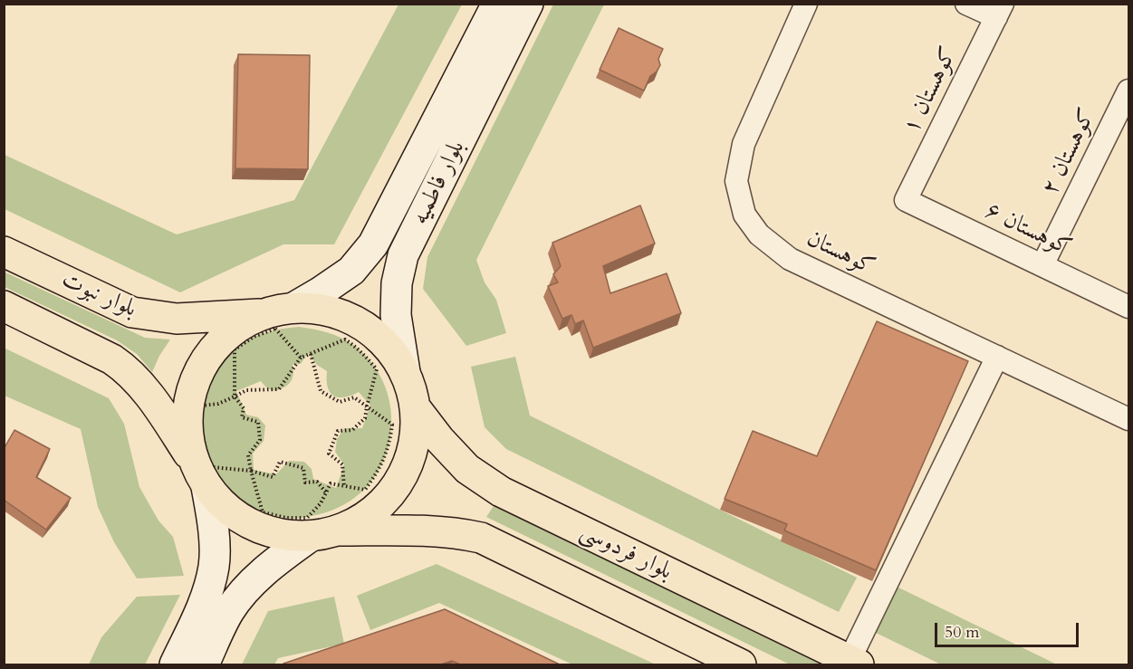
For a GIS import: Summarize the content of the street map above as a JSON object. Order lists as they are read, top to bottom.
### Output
{
  "streets": {
    "main road": ["بلوار فاطمیه", "بلوار نبوت", "بلوار فردوسی"],
    "street": [
      "کوهستان ۱",
      "کوهستان ۲",
      "کوهستان ۶",
      "کوهستان"
    ]
  },
  "crossings": [
    ["کوهستان ۱", "کوهستان ۶"],
    ["کوهستان ۲", "کوهستان ۶"]
  ],
  "scale_bar": "50 m"
}
